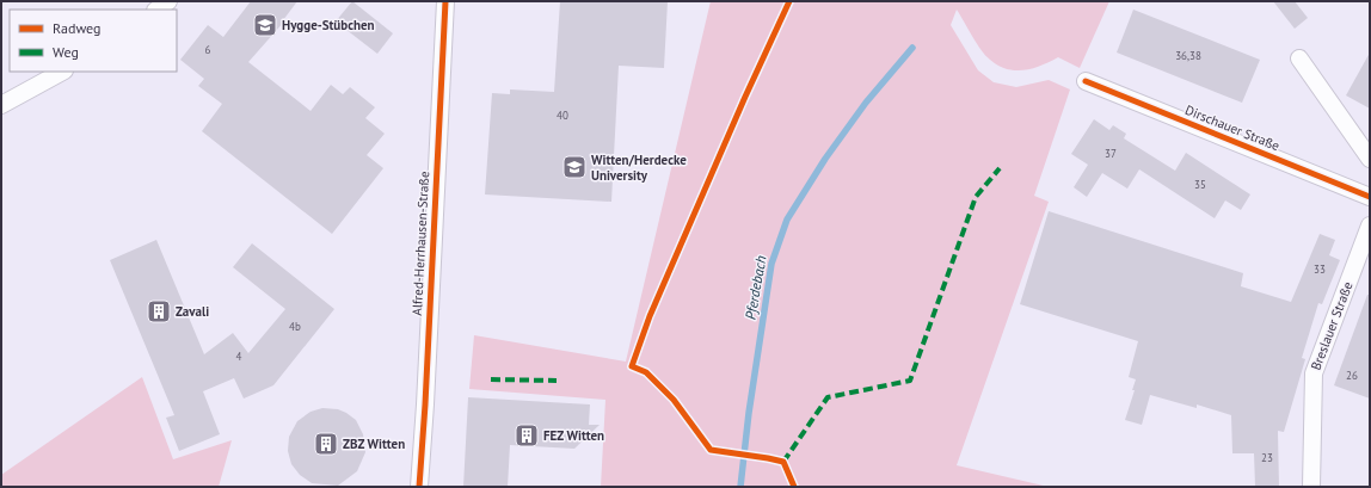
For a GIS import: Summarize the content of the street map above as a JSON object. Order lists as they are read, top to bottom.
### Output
{
  "streets": {
    "street": ["Dirschauer Straße", "Alfred-Herrhausen-Straße", "Breslauer Straße"]
  },
  "water": ["Pferdebach"],
  "places": {
    "school or university": ["Hygge-Stübchen", "Witten/Herdecke University"],
    "building": ["Zavali", "FEZ Witten", "ZBZ Witten"]
  },
  "house_numbers": [
    "6",
    "36,38",
    "40",
    "37",
    "35",
    "33",
    "4b",
    "4",
    "26",
    "23"
  ],
  "legend": ["Radweg", "Weg"]
}
